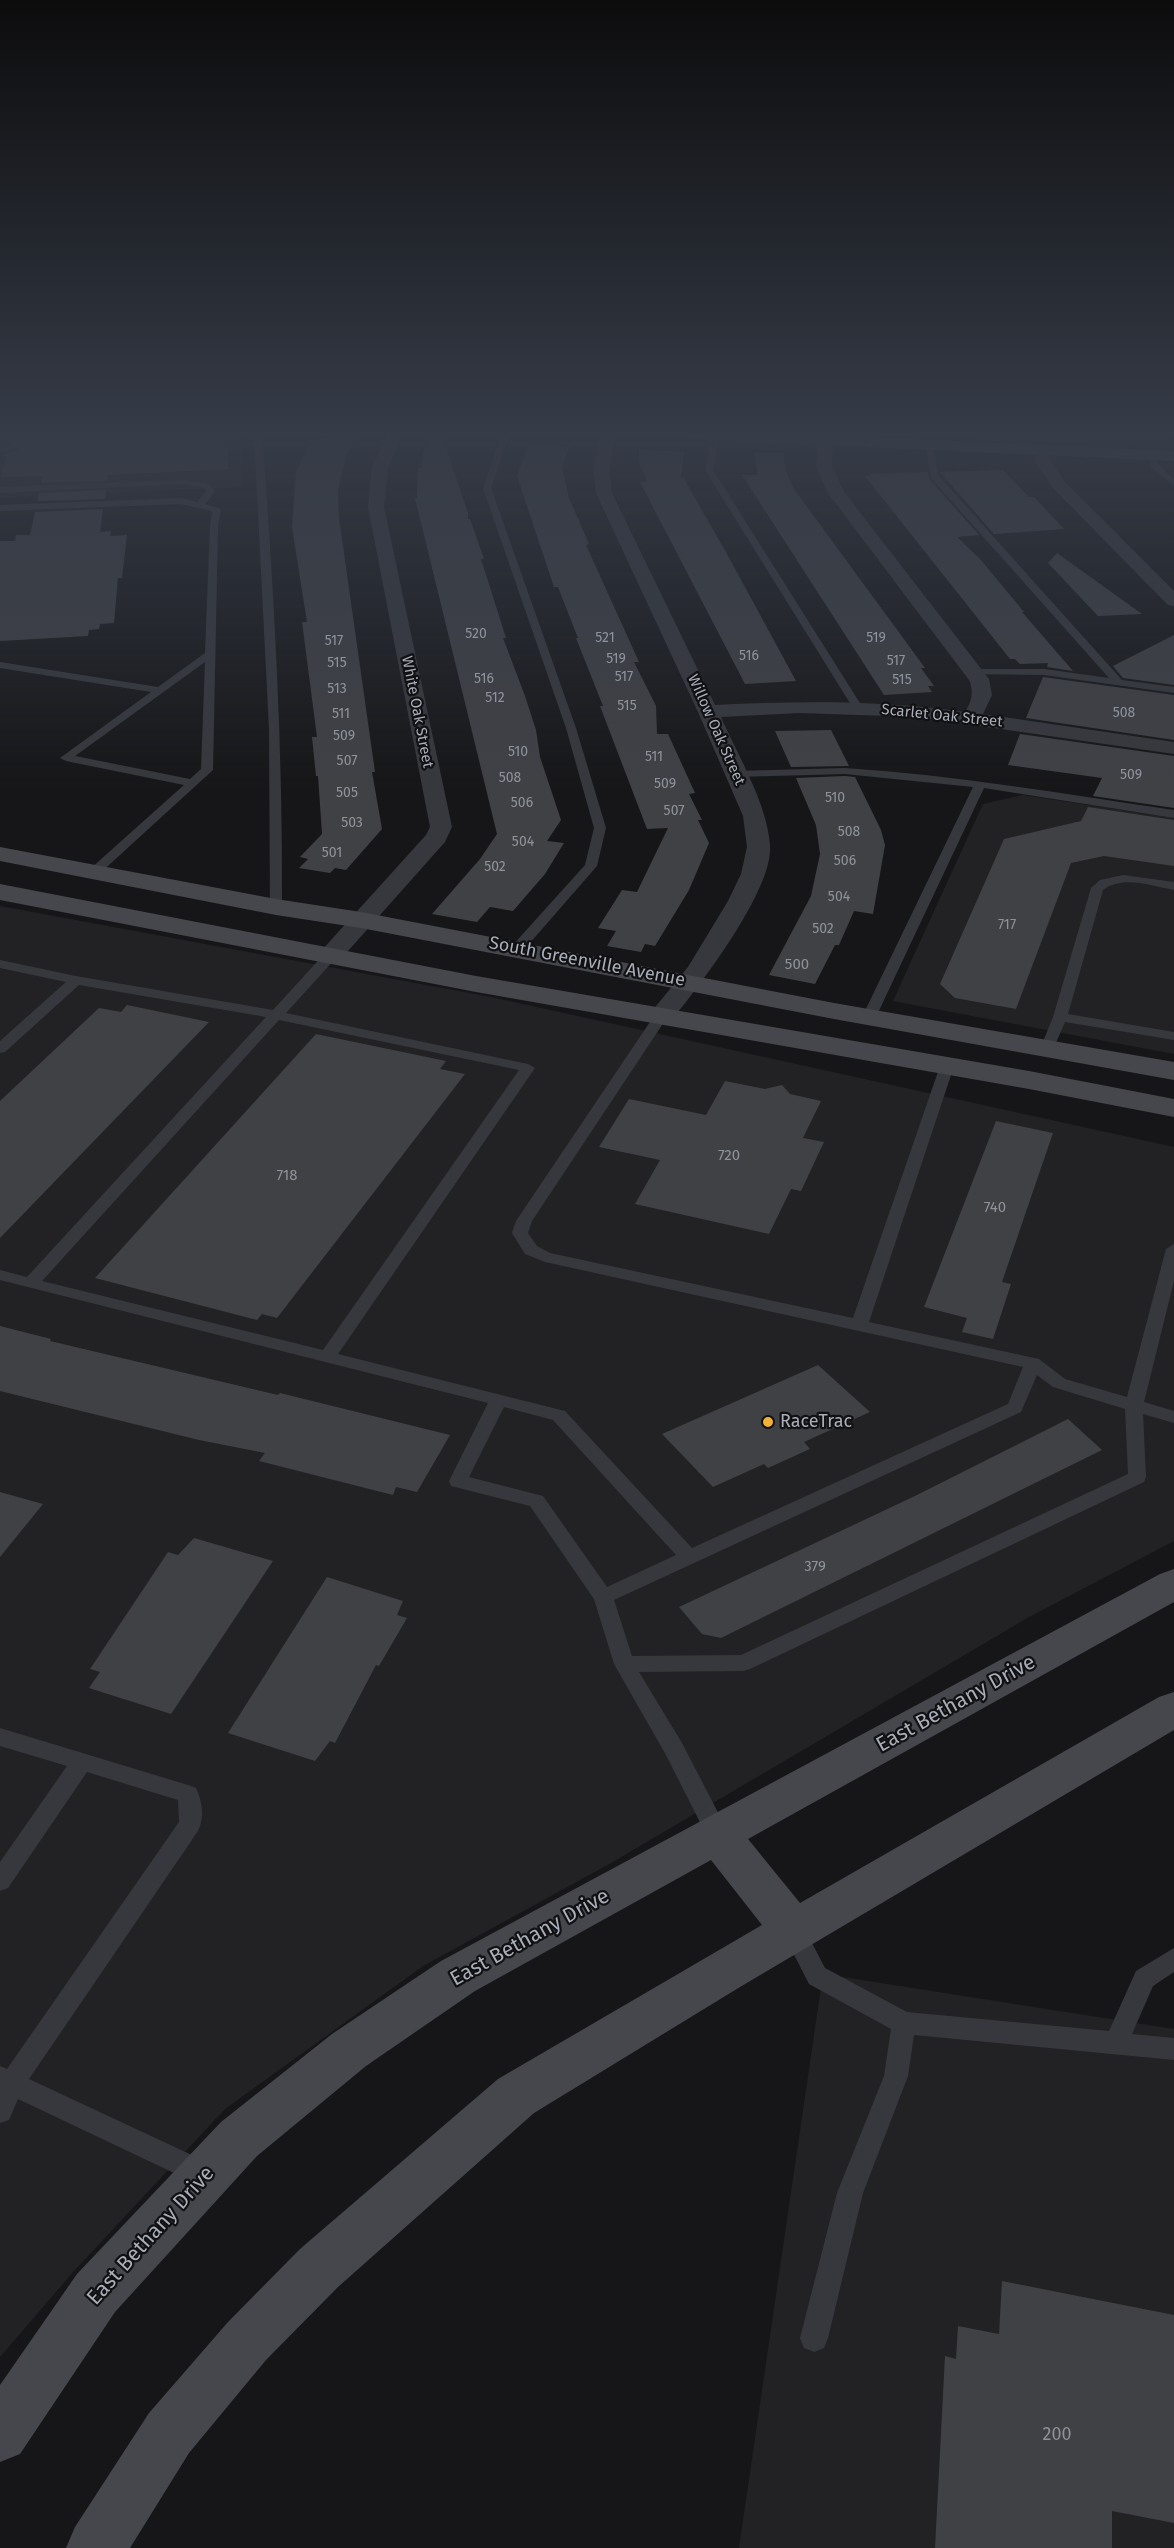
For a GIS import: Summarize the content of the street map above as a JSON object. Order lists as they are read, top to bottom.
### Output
{
  "streets": {
    "main road": ["South Greenville Avenue", "East Bethany Drive"],
    "street": ["White Oak Street", "Scarlet Oak Street", "Willow Oak Street"]
  },
  "crossings": [
    ["White Oak Street", "South Greenville Avenue"],
    ["Scarlet Oak Street", "Willow Oak Street"],
    ["Willow Oak Street", "South Greenville Avenue"]
  ],
  "places": ["RaceTrac"],
  "house_numbers": [
    "520",
    "521",
    "519",
    "517",
    "516",
    "519",
    "517",
    "515",
    "517",
    "516",
    "515",
    "513",
    "512",
    "515",
    "508",
    "511",
    "509",
    "510",
    "511",
    "507",
    "509",
    "508",
    "509",
    "505",
    "510",
    "506",
    "507",
    "503",
    "508",
    "504",
    "501",
    "506",
    "502",
    "504",
    "717",
    "502",
    "500",
    "720",
    "718",
    "740",
    "379",
    "200"
  ]
}
